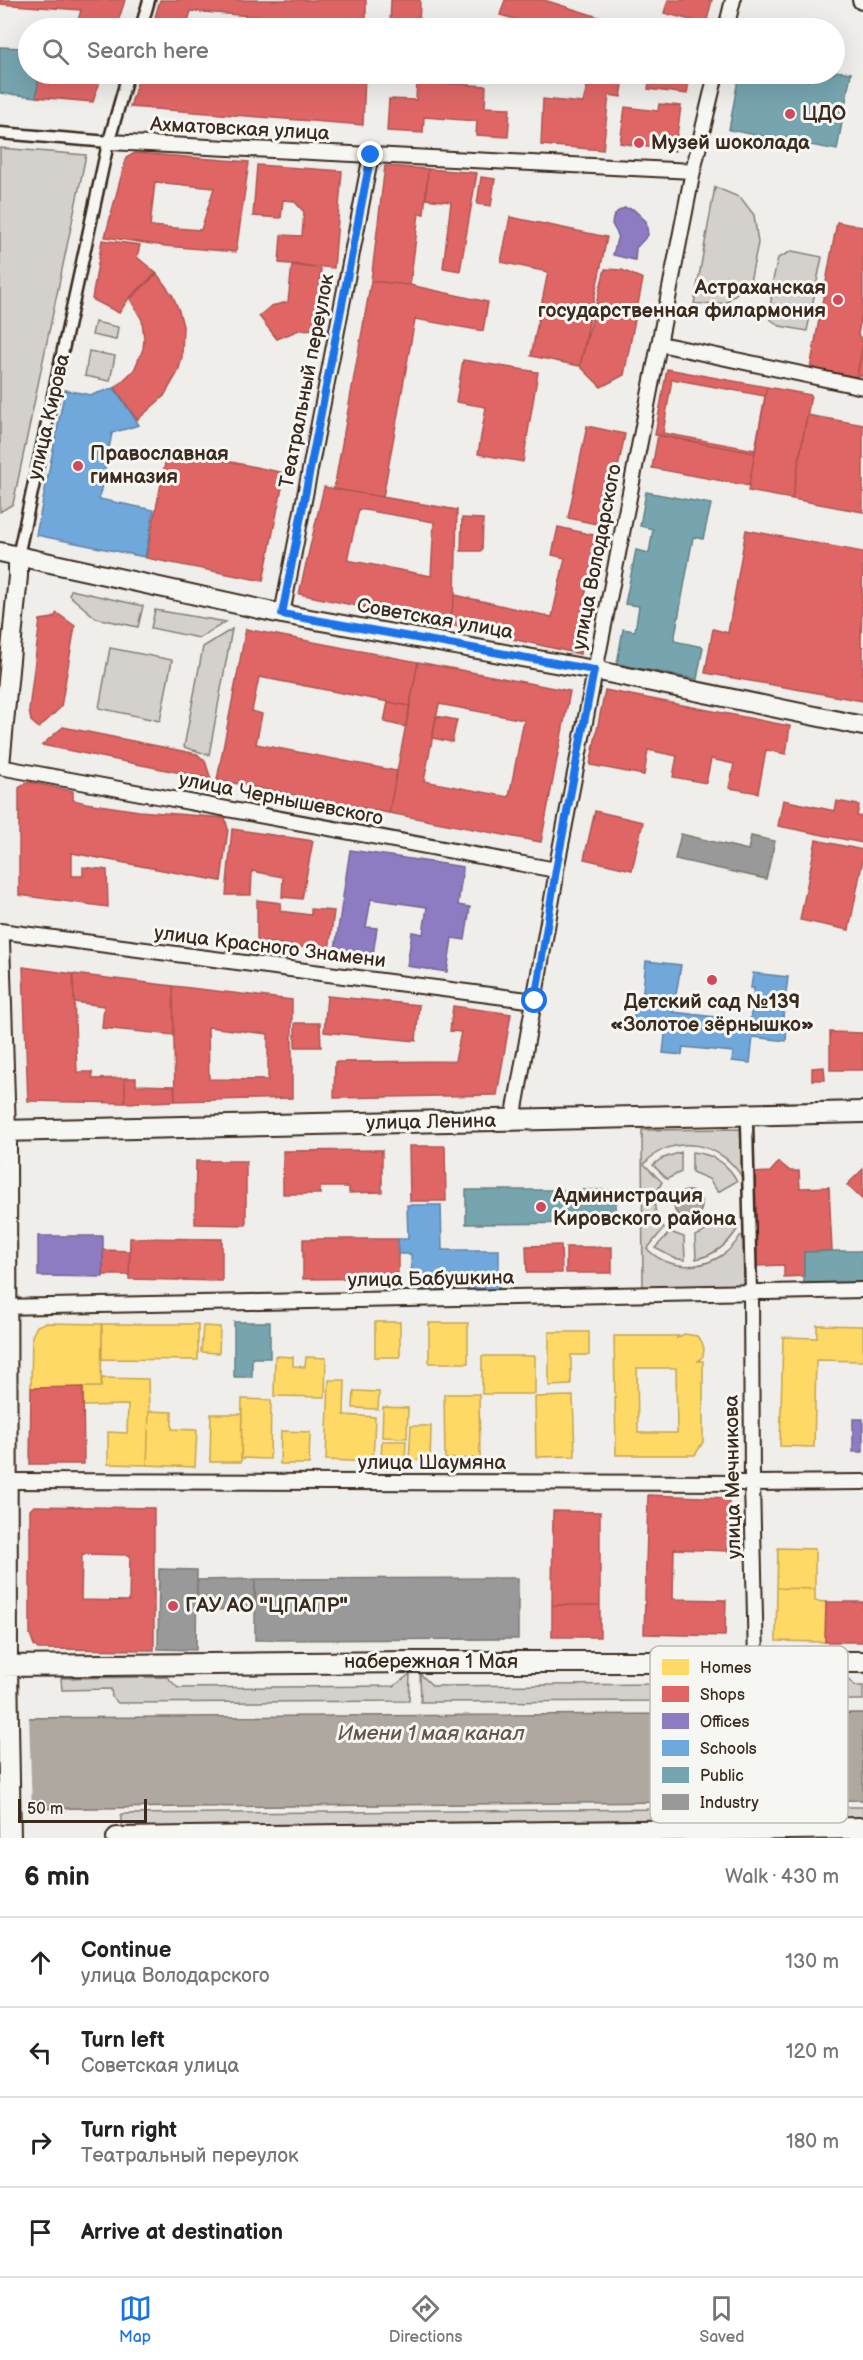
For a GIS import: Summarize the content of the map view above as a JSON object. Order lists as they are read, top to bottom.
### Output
{
  "streets": {
    "main road": ["улица Ленина", "набережная 1 Мая"],
    "street": [
      "Ахматовская улица",
      "Театральный переулок",
      "улица Кирова",
      "улица Володарского",
      "Советская улица",
      "улица Чернышевского",
      "улица Красного Знамени",
      "улица Бабушкина",
      "улица Шаумяна",
      "улица Мечникова"
    ]
  },
  "crossings": [
    ["Ахматовская улица", "Театральный переулок"],
    ["Ахматовская улица", "улица Кирова"],
    ["Ахматовская улица", "улица Володарского"],
    ["Театральный переулок", "Советская улица"],
    ["улица Кирова", "Советская улица"],
    ["улица Кирова", "улица Чернышевского"],
    ["улица Володарского", "Советская улица"],
    ["улица Володарского", "улица Чернышевского"],
    ["улица Володарского", "улица Красного Знамени"],
    ["улица Володарского", "улица Ленина"],
    ["улица Бабушкина", "улица Мечникова"],
    ["улица Шаумяна", "улица Мечникова"]
  ],
  "water": ["Имени 1 мая канал"],
  "places": [
    "ЦДО",
    "Музей шоколада",
    "Астраханская государственная филармония",
    "Православная гимназия",
    "Детский сад №139 «Золотое зёрнышко»",
    "Администрация Кировского района",
    "ГАУ АО \"ЦПАПР\""
  ],
  "legend": [
    "Homes",
    "Shops",
    "Offices",
    "Schools",
    "Public",
    "Industry"
  ],
  "scale_bar": "50 m",
  "page": {
    "search": "Search here",
    "scale": "50 m",
    "heading": ["6 min", "Walk · 430 m"],
    "list": [
      ["Continue", "улица Володарского", "130 m"],
      ["Turn left", "Советская улица", "120 m"],
      ["Turn right", "Театральный переулок", "180 m"],
      "Arrive at destination"
    ],
    "nav": ["Map", "Directions", "Saved"]
  }
}
